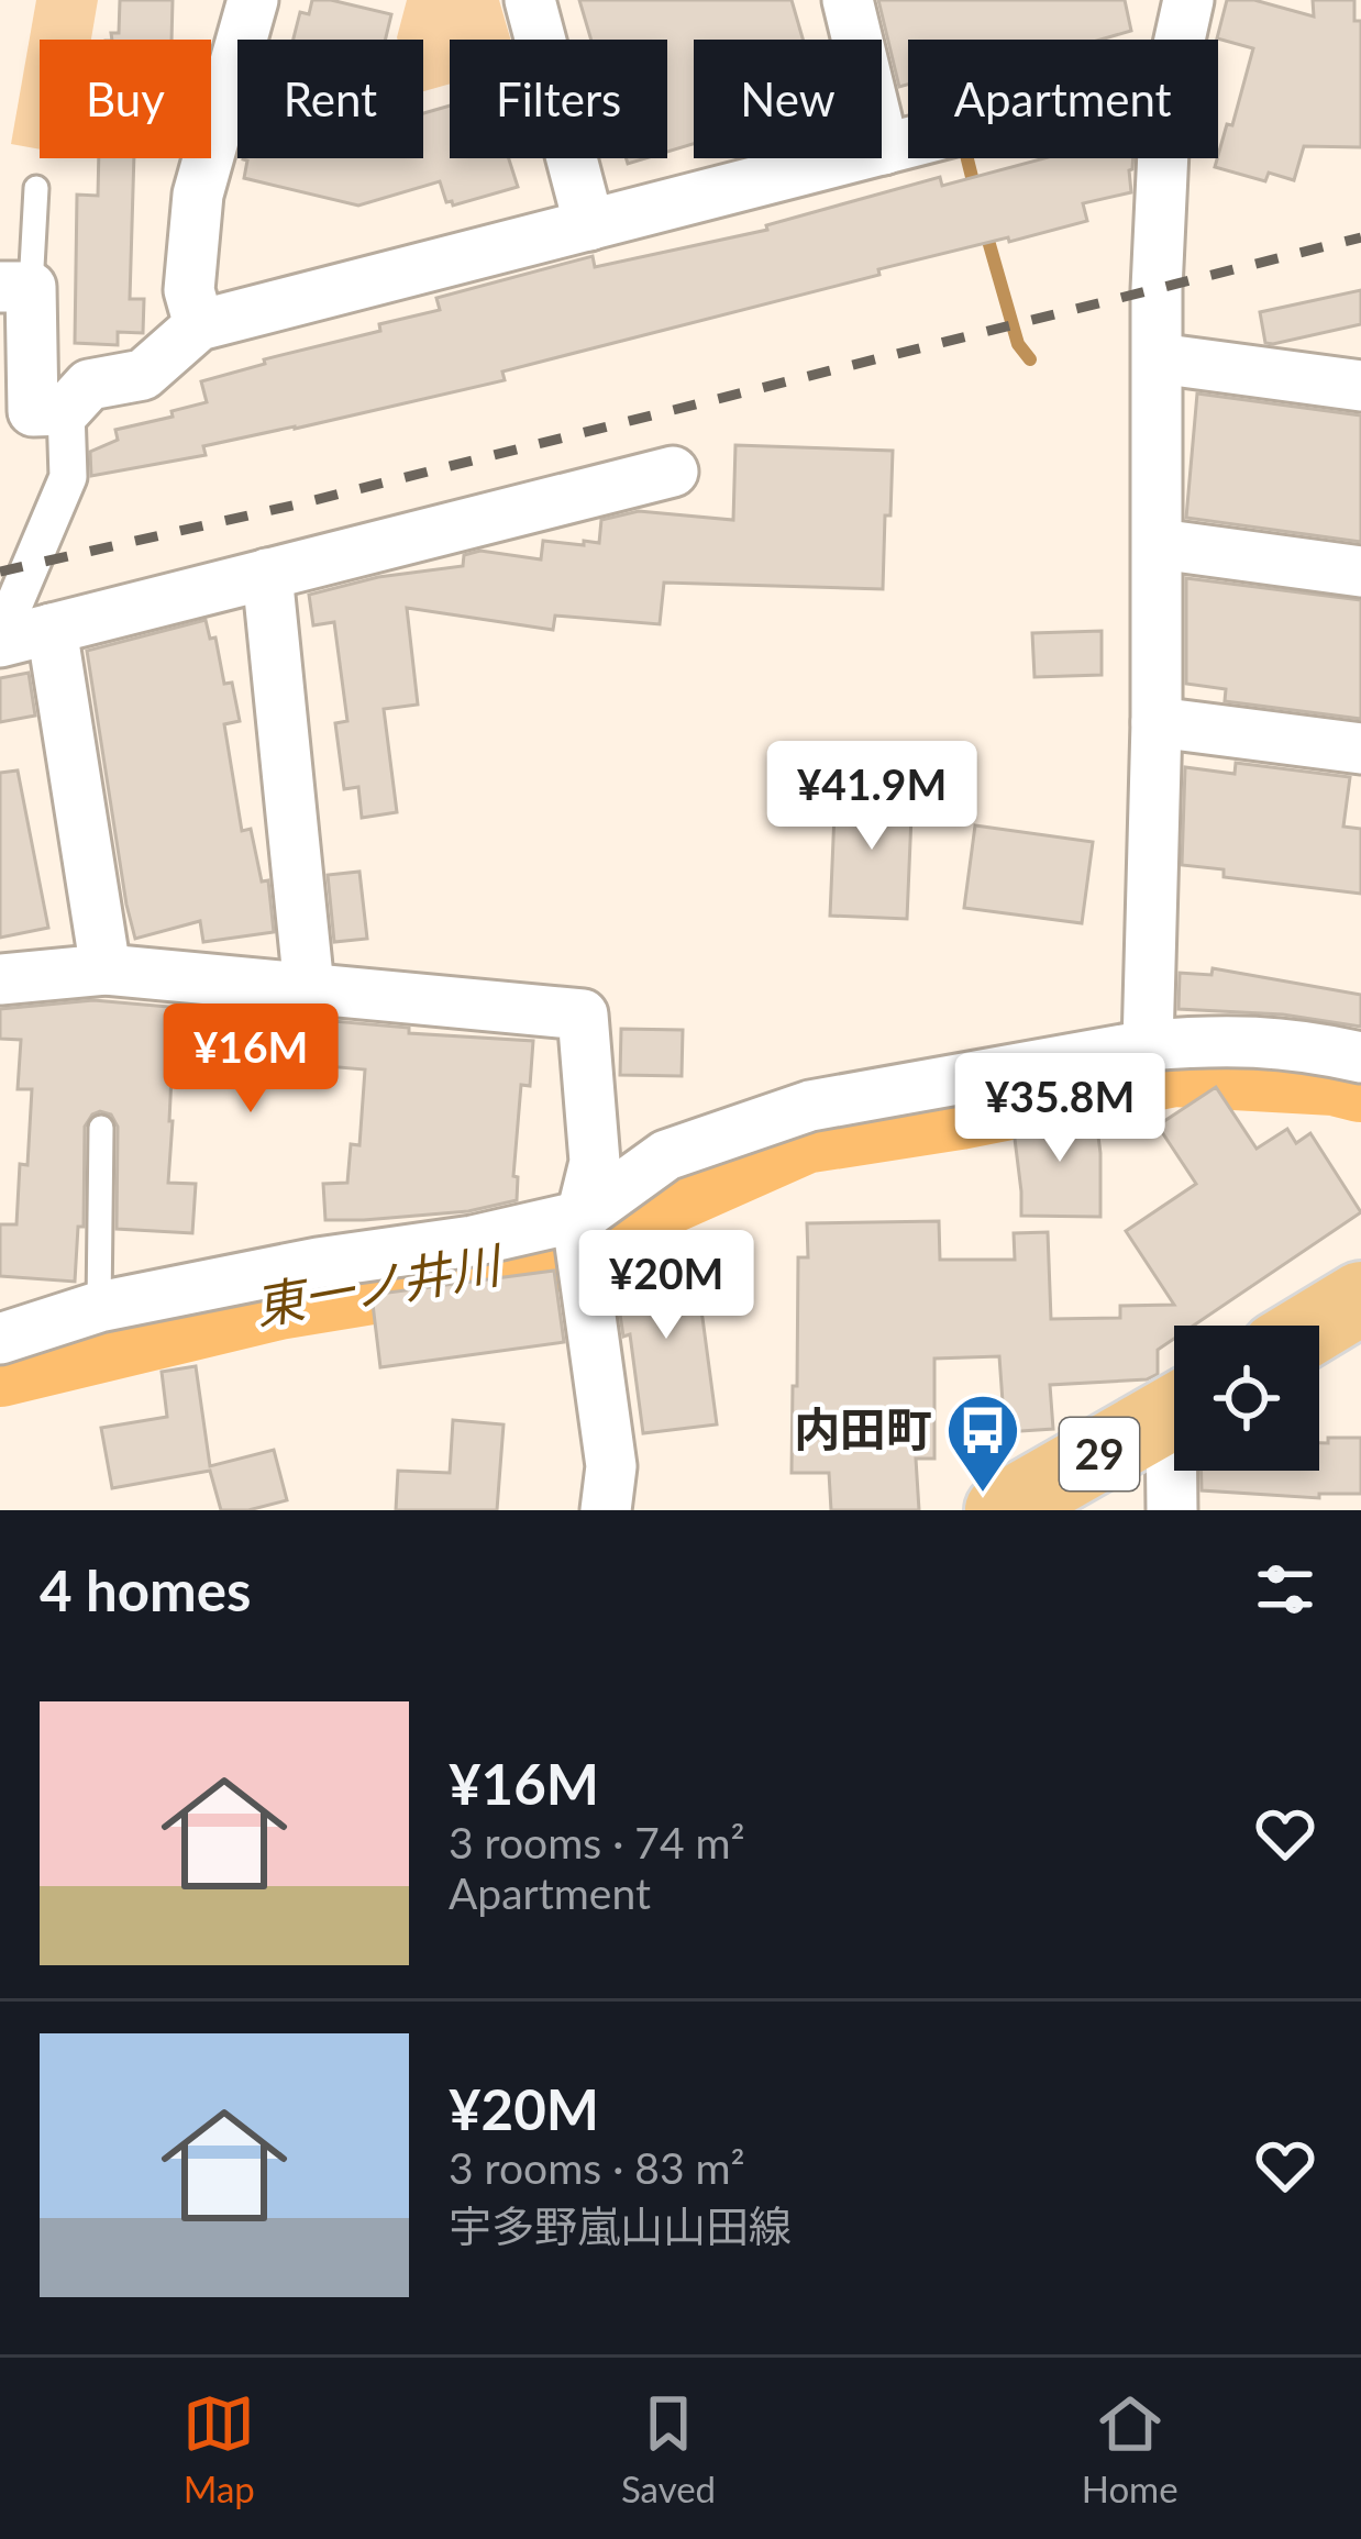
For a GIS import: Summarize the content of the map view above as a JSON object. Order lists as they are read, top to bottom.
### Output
{
  "streets": {
    "main road": ["29"]
  },
  "water": ["東一ノ井川"],
  "places": {
    "bus stop": ["内田町"]
  },
  "page": {
    "chip": [
      "Buy",
      "Rent",
      "Filters",
      "New",
      "Apartment"
    ],
    "price": [
      "¥41.9M",
      "¥16M",
      "¥35.8M",
      "¥20M"
    ],
    "heading": "4 homes",
    "list": [
      {
        "name": "¥16M",
        "note": "3 rooms · 74 m² · Apartment"
      },
      {
        "name": "¥20M",
        "note": "3 rooms · 83 m² · 宇多野嵐山山田線"
      }
    ],
    "tabs": ["Map", "Saved", "Home"]
  }
}
